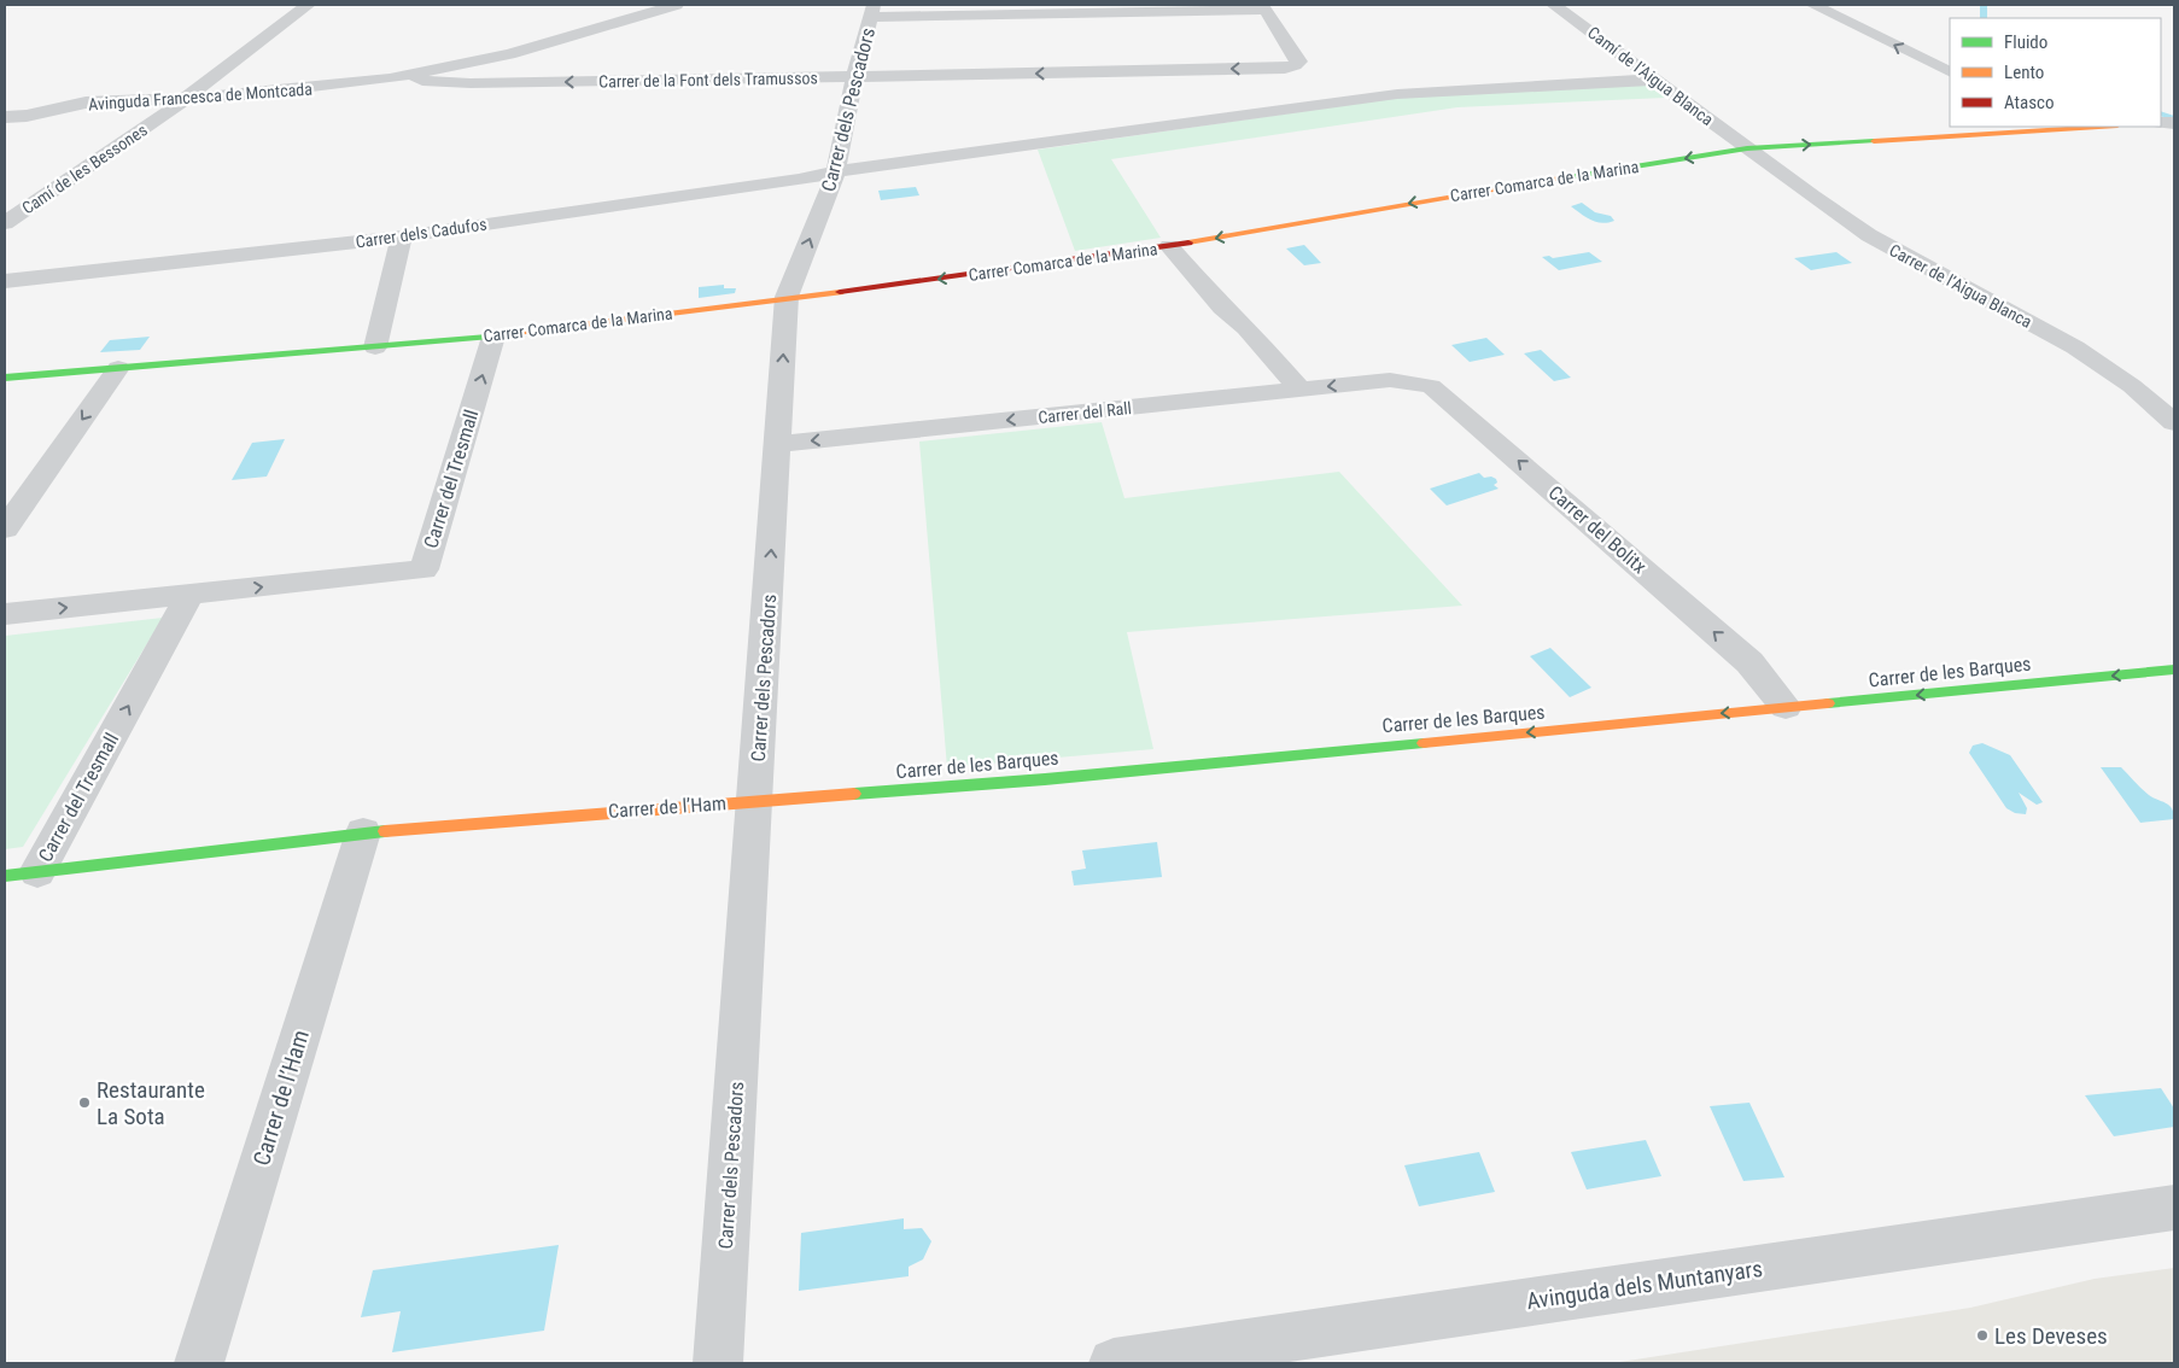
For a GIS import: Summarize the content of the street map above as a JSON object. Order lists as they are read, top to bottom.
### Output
{
  "streets": {
    "street": [
      "Camí de l’Aigua Blanca",
      "Carrer de la Font dels Tramussos",
      "Avinguda Francesca de Montcada",
      "Carrer dels Pescadors",
      "Camí de les Bessones",
      "Carrer Comarca de la Marina",
      "Carrer dels Cadufos",
      "Carrer de l’Aigua Blanca",
      "Carrer del Rall",
      "Carrer del Tresmall",
      "Carrer del Bolitx",
      "Carrer de les Barques",
      "Carrer de l’Ham",
      "Avinguda dels Muntanyars"
    ]
  },
  "crossings": [
    ["Camí de l’Aigua Blanca", "Carrer Comarca de la Marina"],
    ["Camí de l’Aigua Blanca", "Carrer dels Cadufos"],
    ["Camí de l’Aigua Blanca", "Carrer de l’Aigua Blanca"],
    ["Carrer de la Font dels Tramussos", "Avinguda Francesca de Montcada"],
    ["Carrer de la Font dels Tramussos", "Carrer dels Pescadors"],
    ["Avinguda Francesca de Montcada", "Camí de les Bessones"],
    ["Carrer dels Pescadors", "Carrer Comarca de la Marina"],
    ["Carrer dels Pescadors", "Carrer dels Cadufos"],
    ["Carrer dels Pescadors", "Carrer del Rall"],
    ["Carrer dels Pescadors", "Carrer de les Barques"],
    ["Carrer dels Pescadors", "Carrer de l’Ham"],
    ["Carrer Comarca de la Marina", "Carrer de l’Aigua Blanca"],
    ["Carrer Comarca de la Marina", "Carrer del Tresmall"],
    ["Carrer del Rall", "Carrer del Bolitx"],
    ["Carrer del Tresmall", "Carrer de l’Ham"],
    ["Carrer del Bolitx", "Carrer de les Barques"],
    ["Carrer de les Barques", "Carrer de l’Ham"]
  ],
  "one_way": [
    "Carrer dels Pescadors",
    "Carrer del Rall",
    "Carrer del Tresmall",
    "Carrer del Bolitx",
    "Carrer de les Barques"
  ],
  "places": ["Restaurante La Sota", "Les Deveses"],
  "legend": ["Fluido", "Lento", "Atasco"]
}
